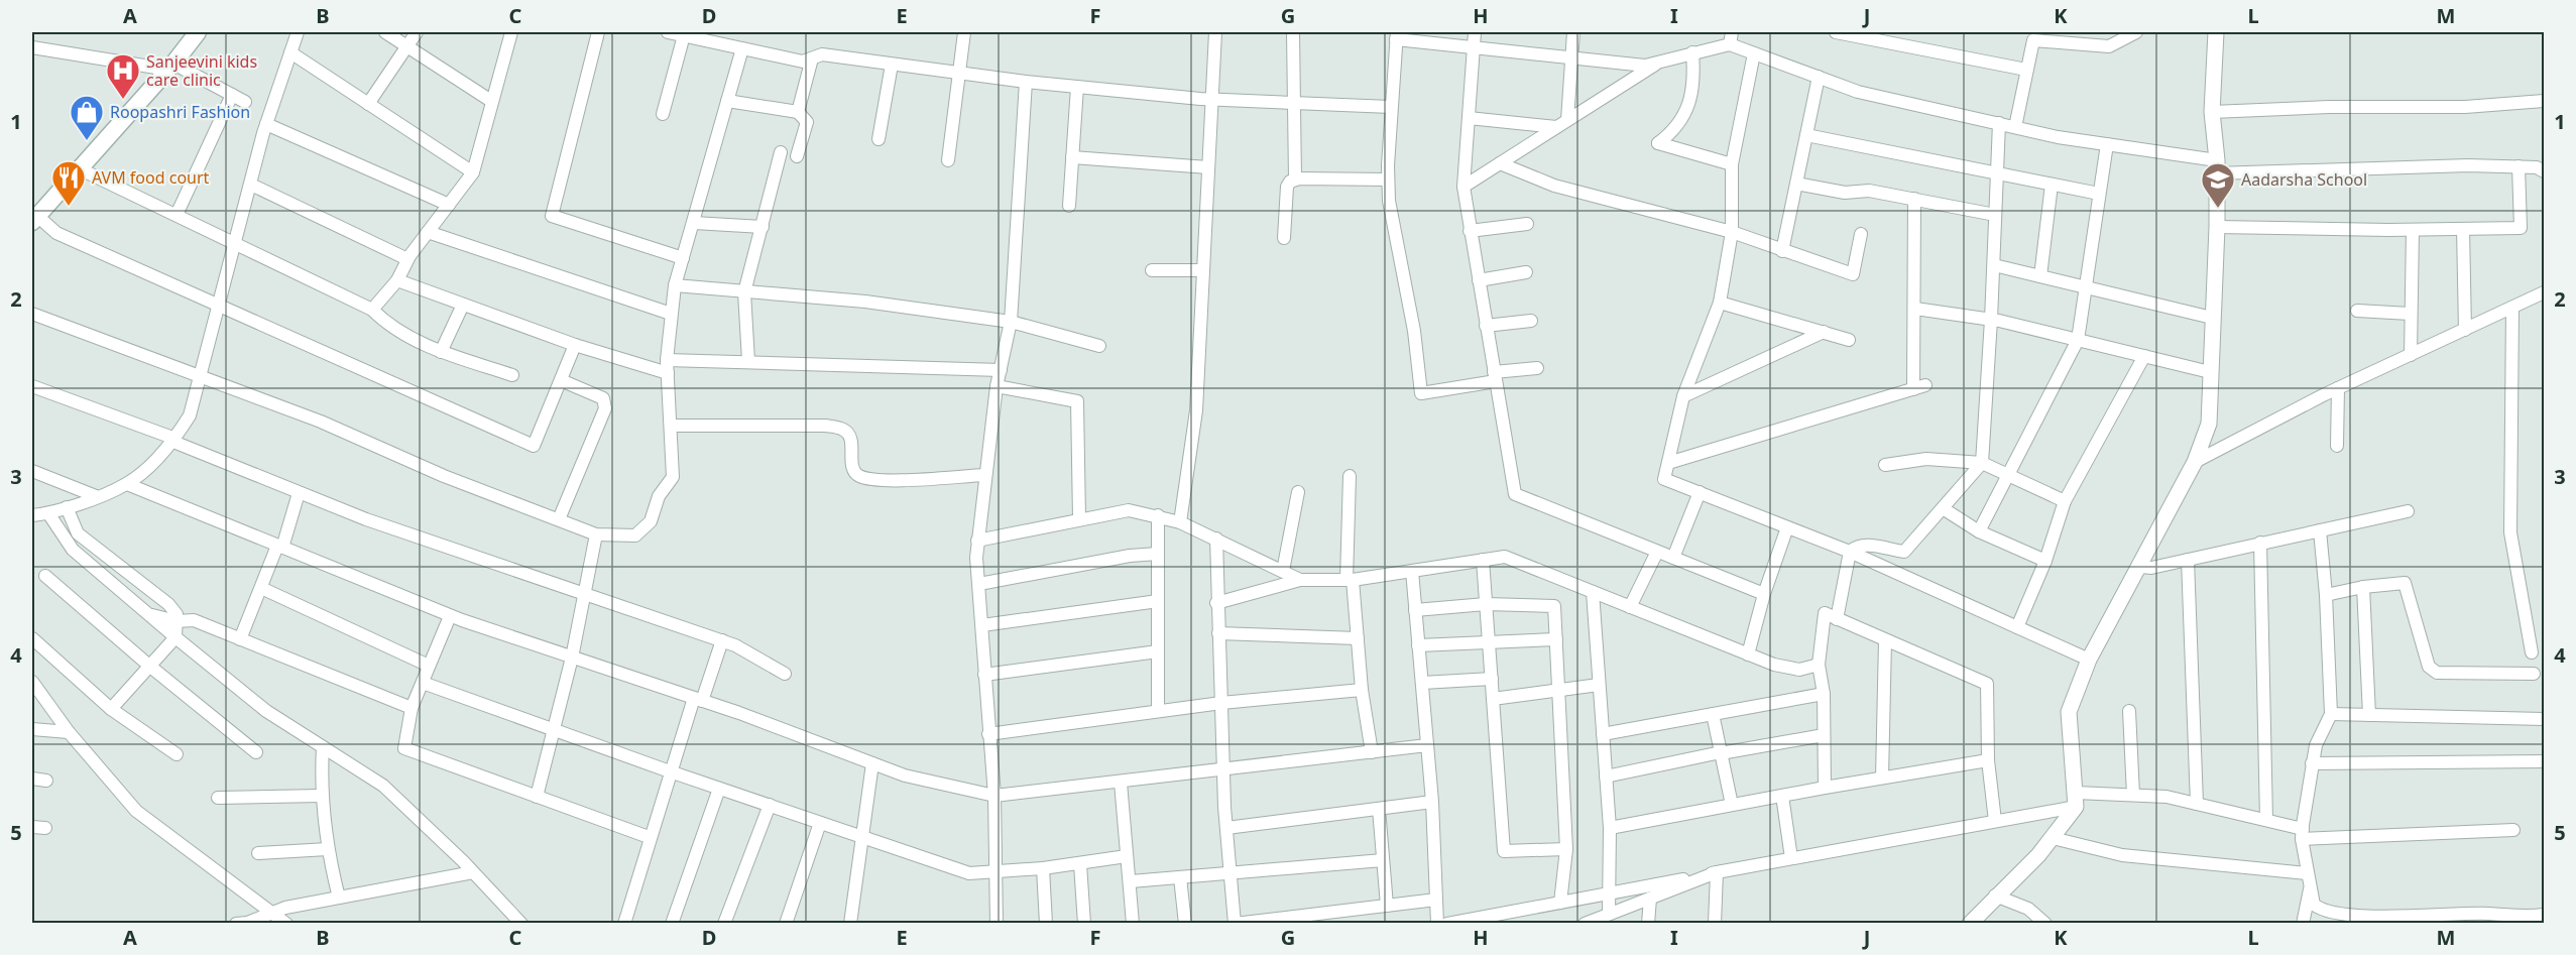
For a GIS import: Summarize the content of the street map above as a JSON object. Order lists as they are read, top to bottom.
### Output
{
  "places": {
    "hospital": ["Sanjeevini kids care clinic"],
    "shop": ["Roopashri Fashion"],
    "restaurant": ["AVM food court"],
    "school or university": ["Aadarsha School"]
  },
  "grid": {
    "columns": [
      "A",
      "B",
      "C",
      "D",
      "E",
      "F",
      "G",
      "H",
      "I",
      "J",
      "K",
      "L",
      "M"
    ],
    "rows": [
      "1",
      "2",
      "3",
      "4",
      "5"
    ]
  }
}
